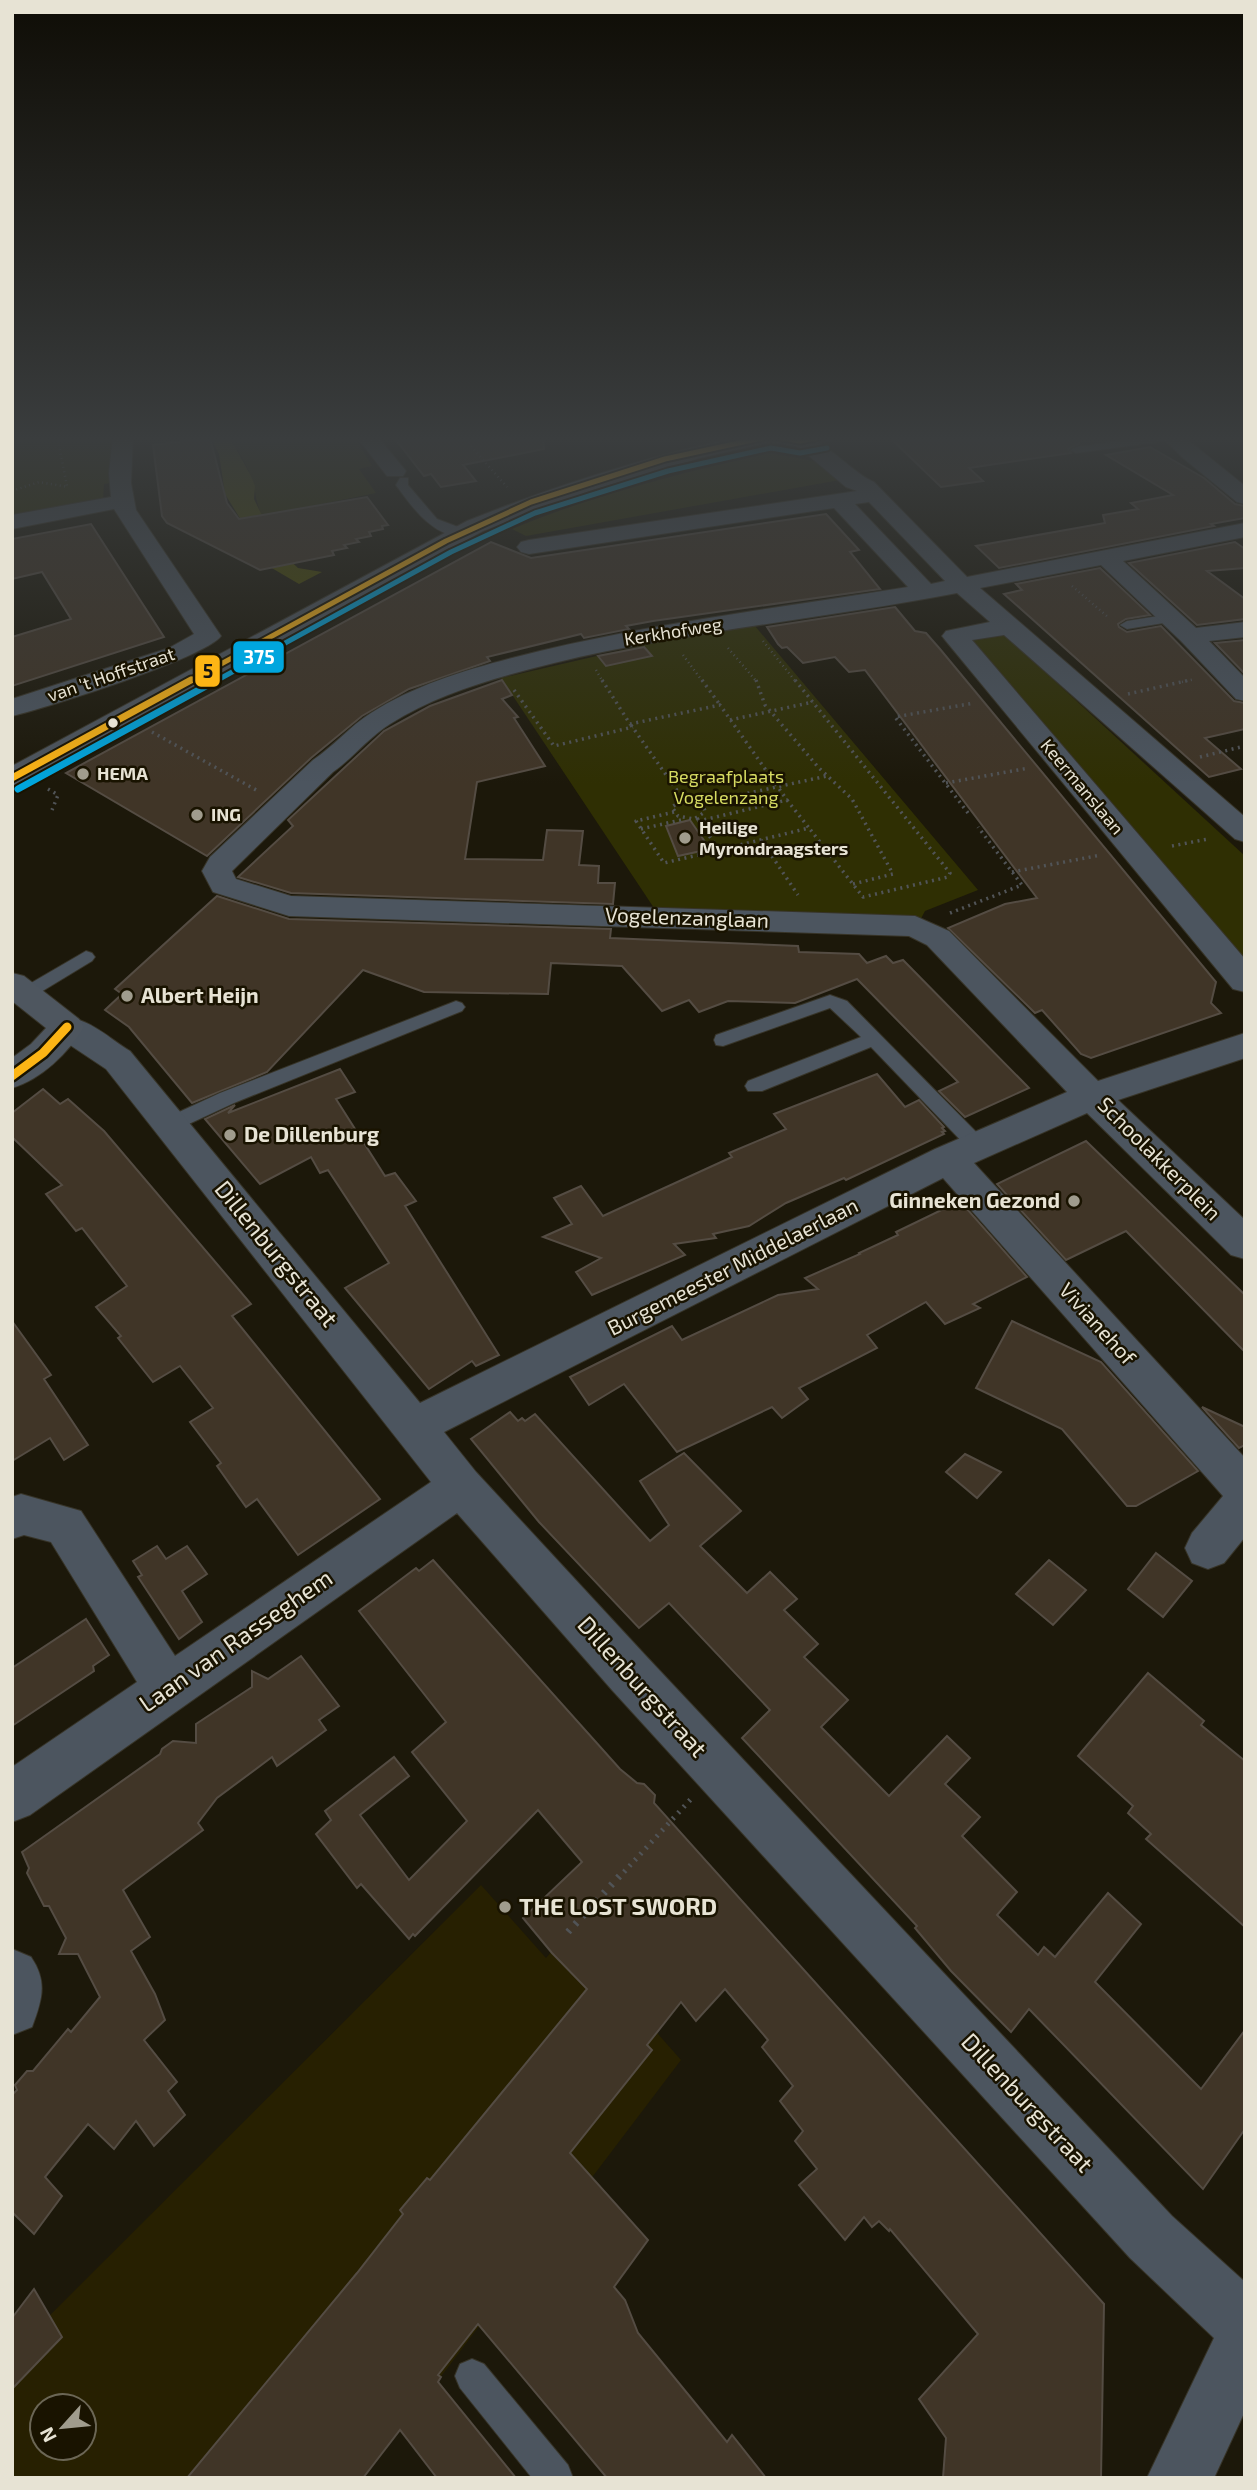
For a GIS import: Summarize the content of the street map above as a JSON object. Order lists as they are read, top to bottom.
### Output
{
  "streets": {
    "street": [
      "Kerkhofweg",
      "van 't Hoffstraat",
      "Keermanslaan",
      "Vogelenzanglaan",
      "Schoolakkerplein",
      "Dillenburgstraat",
      "Burgemeester Middelaerlaan",
      "Vivianehof",
      "Laan van Rasseghem"
    ]
  },
  "crossings": [
    ["Kerkhofweg", "Vogelenzanglaan"],
    ["Vogelenzanglaan", "Schoolakkerplein"],
    ["Vogelenzanglaan", "Burgemeester Middelaerlaan"],
    ["Schoolakkerplein", "Burgemeester Middelaerlaan"],
    ["Dillenburgstraat", "Burgemeester Middelaerlaan"],
    ["Dillenburgstraat", "Laan van Rasseghem"],
    ["Burgemeester Middelaerlaan", "Vivianehof"]
  ],
  "parks": ["Begraafplaats Vogelenzang"],
  "places": [
    "HEMA",
    "ING",
    "Heilige Myrondraagsters",
    "Albert Heijn",
    "De Dillenburg",
    "Ginneken Gezond",
    "THE LOST SWORD"
  ],
  "lines": ["transit line 5", "transit line 375"],
  "north": "bottom left"
}
